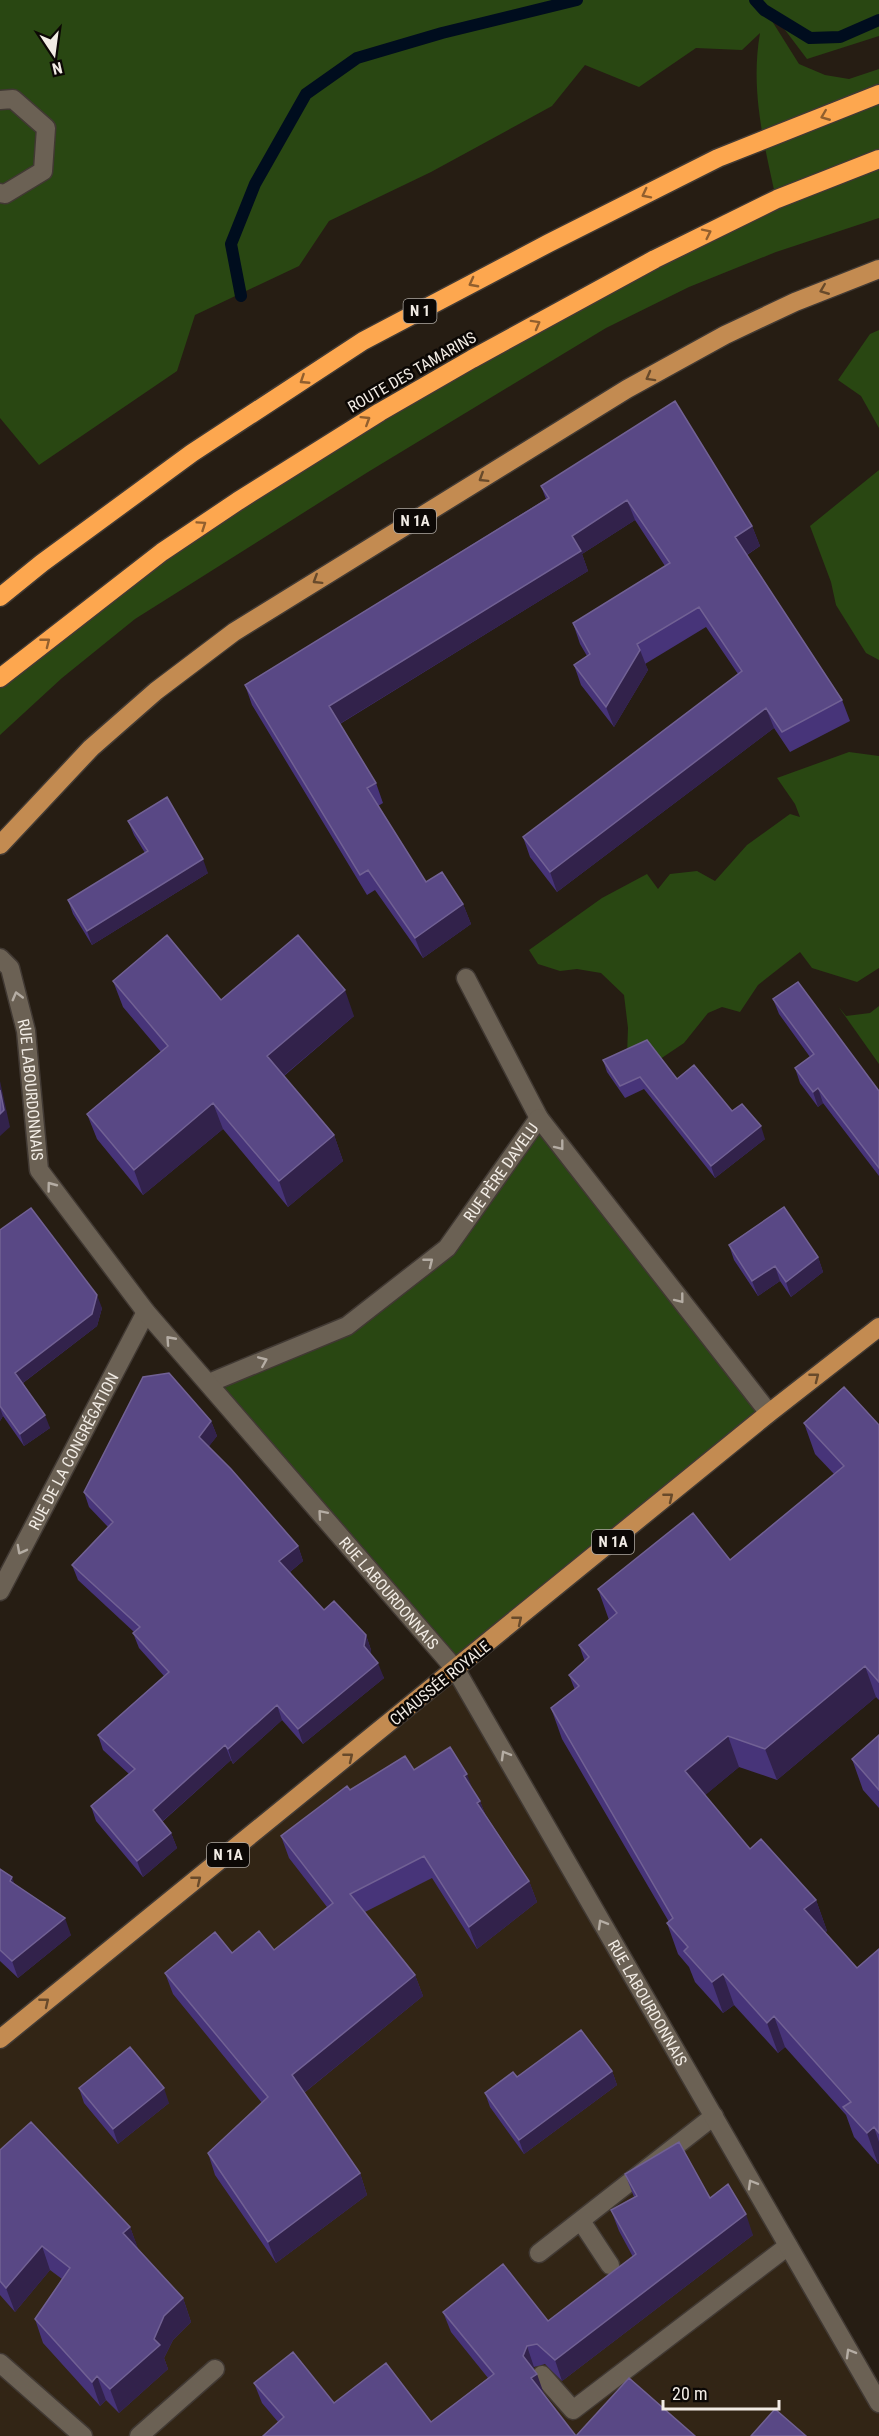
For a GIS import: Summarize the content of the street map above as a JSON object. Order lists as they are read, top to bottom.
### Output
{
  "streets": {
    "highway": ["N 1", "ROUTE DES TAMARINS"],
    "main road": ["N 1A", "CHAUSSÉE ROYALE"],
    "street": ["RUE LABOURDONNAIS", "RUE PÈRE DAVELU", "RUE DE LA CONGRÉGATION"]
  },
  "crossings": [
    ["RUE LABOURDONNAIS", "RUE PÈRE DAVELU"],
    ["RUE LABOURDONNAIS", "RUE DE LA CONGRÉGATION"],
    ["RUE LABOURDONNAIS", "CHAUSSÉE ROYALE"],
    ["RUE PÈRE DAVELU", "CHAUSSÉE ROYALE"]
  ],
  "one_way": ["RUE LABOURDONNAIS", "RUE DE LA CONGRÉGATION", "CHAUSSÉE ROYALE"],
  "scale_bar": "20 m",
  "north": "bottom"
}
